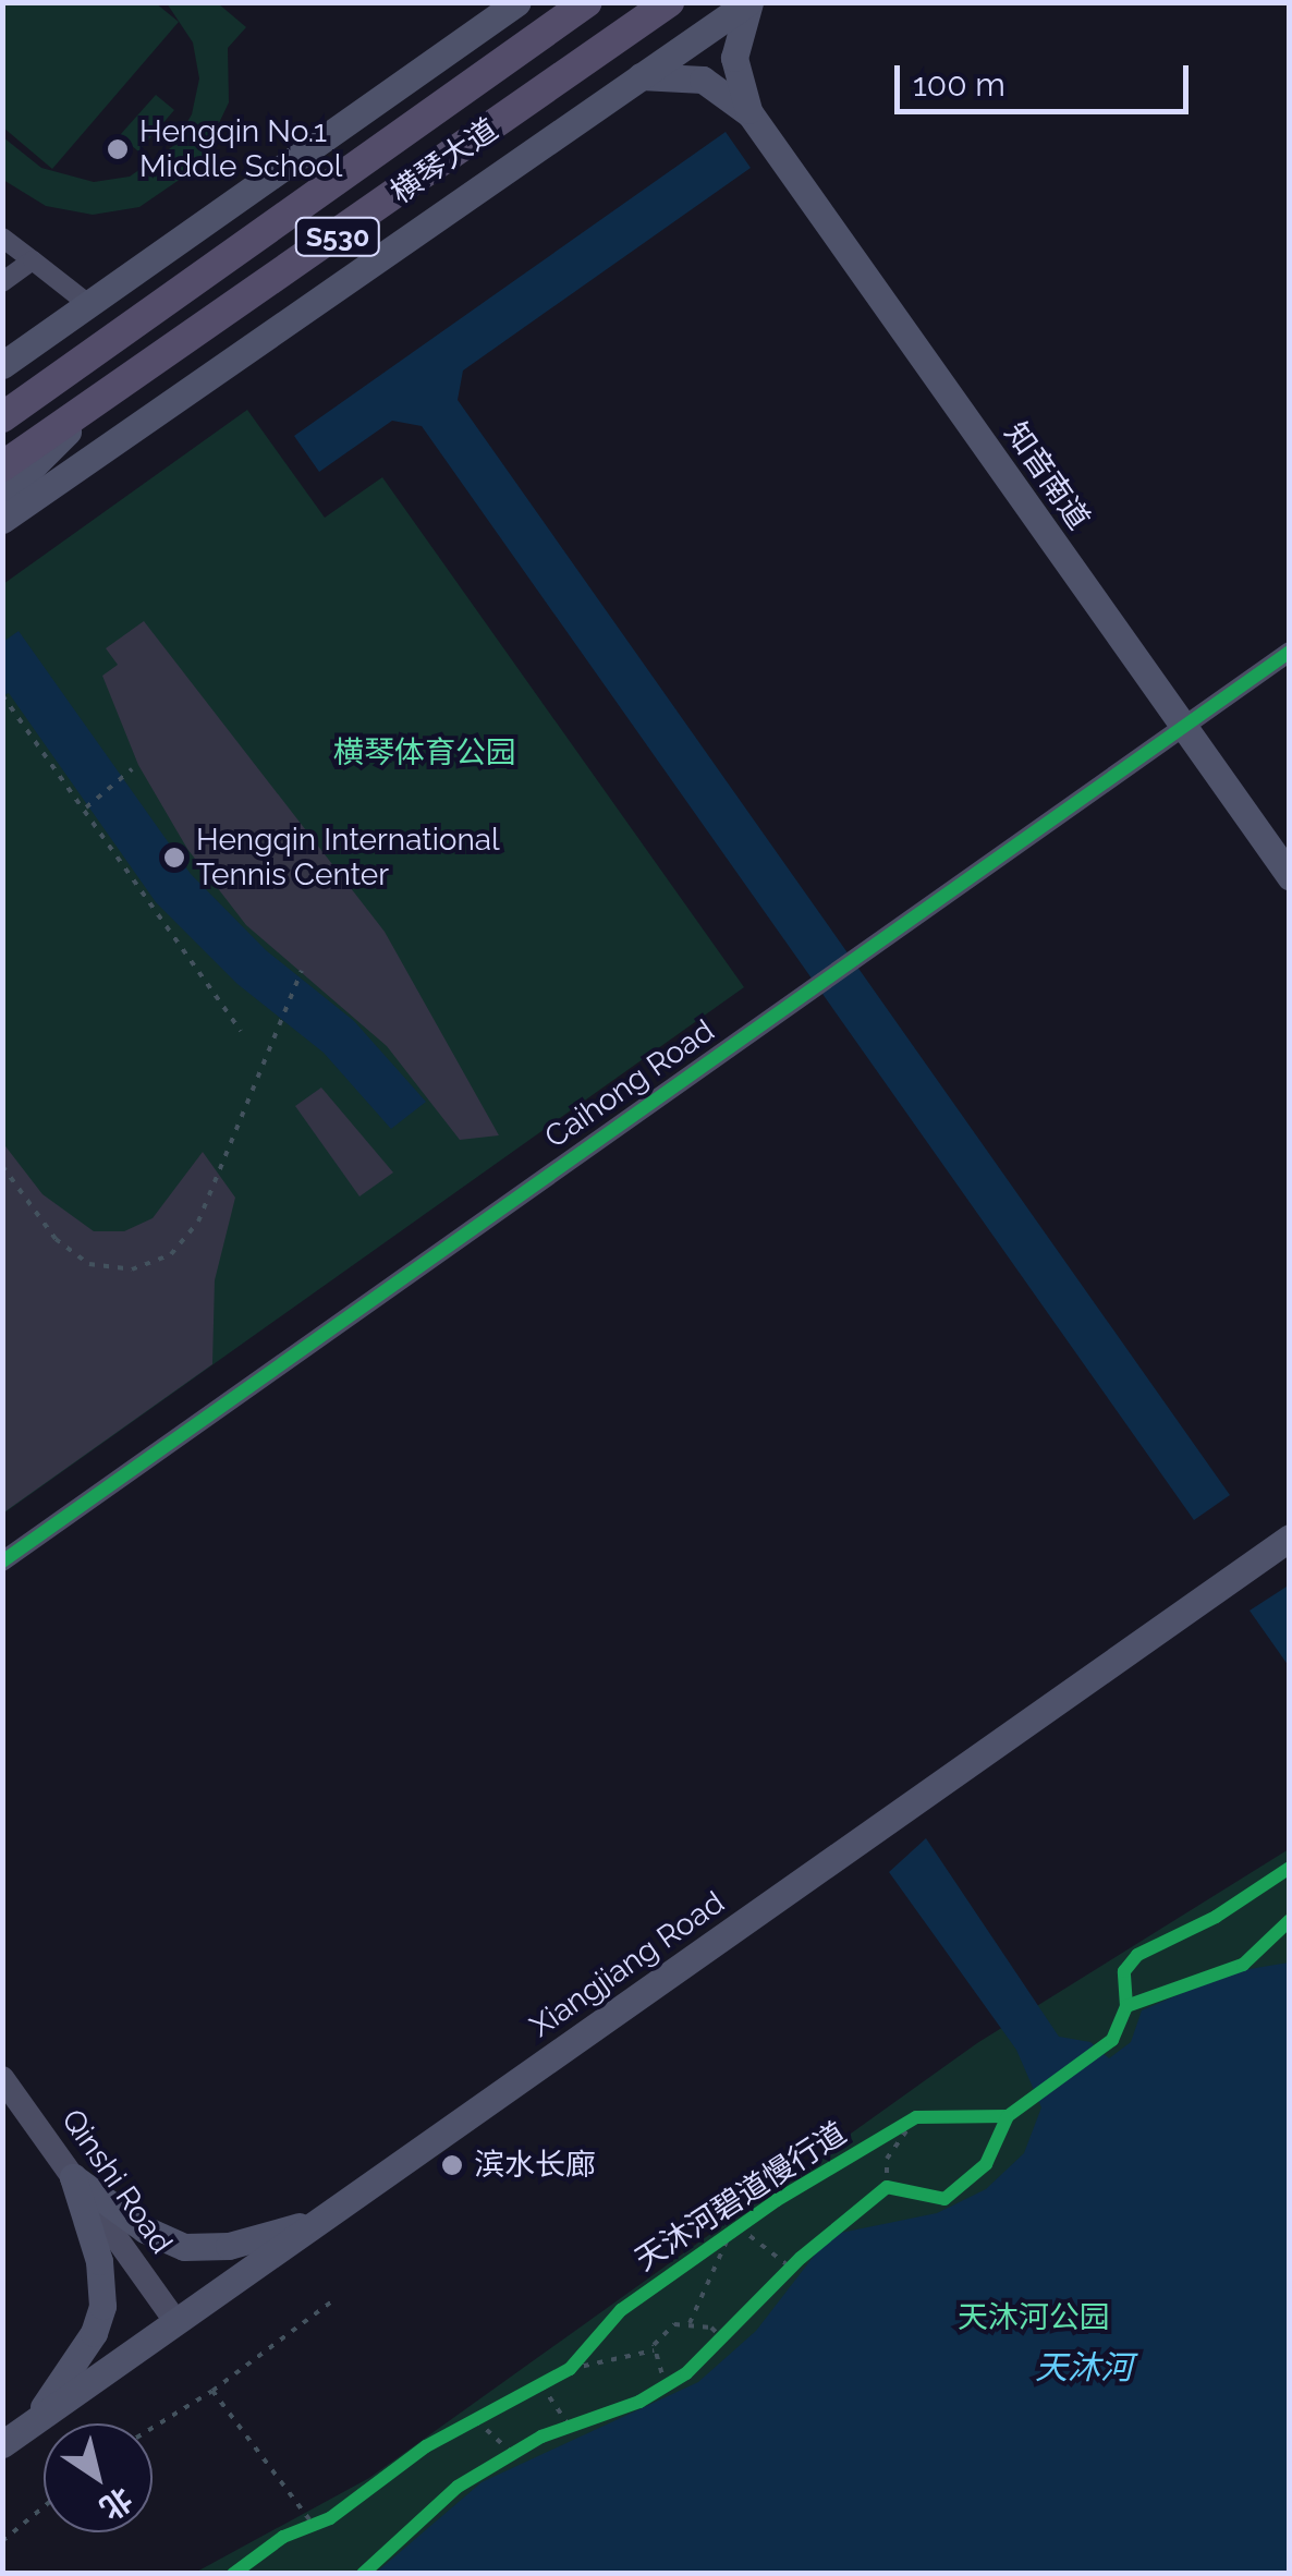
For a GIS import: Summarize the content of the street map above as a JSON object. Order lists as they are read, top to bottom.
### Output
{
  "streets": {
    "main road": [
      "横琴大道",
      "S530",
      "知音南道",
      "Xiangjiang Road"
    ],
    "street": ["Caihong Road", "Qinshi Road"],
    "cycle path": ["天沐河碧道慢行道"]
  },
  "crossings": [
    ["知音南道", "Caihong Road"],
    ["Xiangjiang Road", "Qinshi Road"]
  ],
  "water": ["天沐河"],
  "parks": ["横琴体育公园", "天沐河公园"],
  "places": ["Hengqin No.1 Middle School", "Hengqin International Tennis Center", "滨水长廊"],
  "scale_bar": "100 m",
  "north": "bottom right"
}
